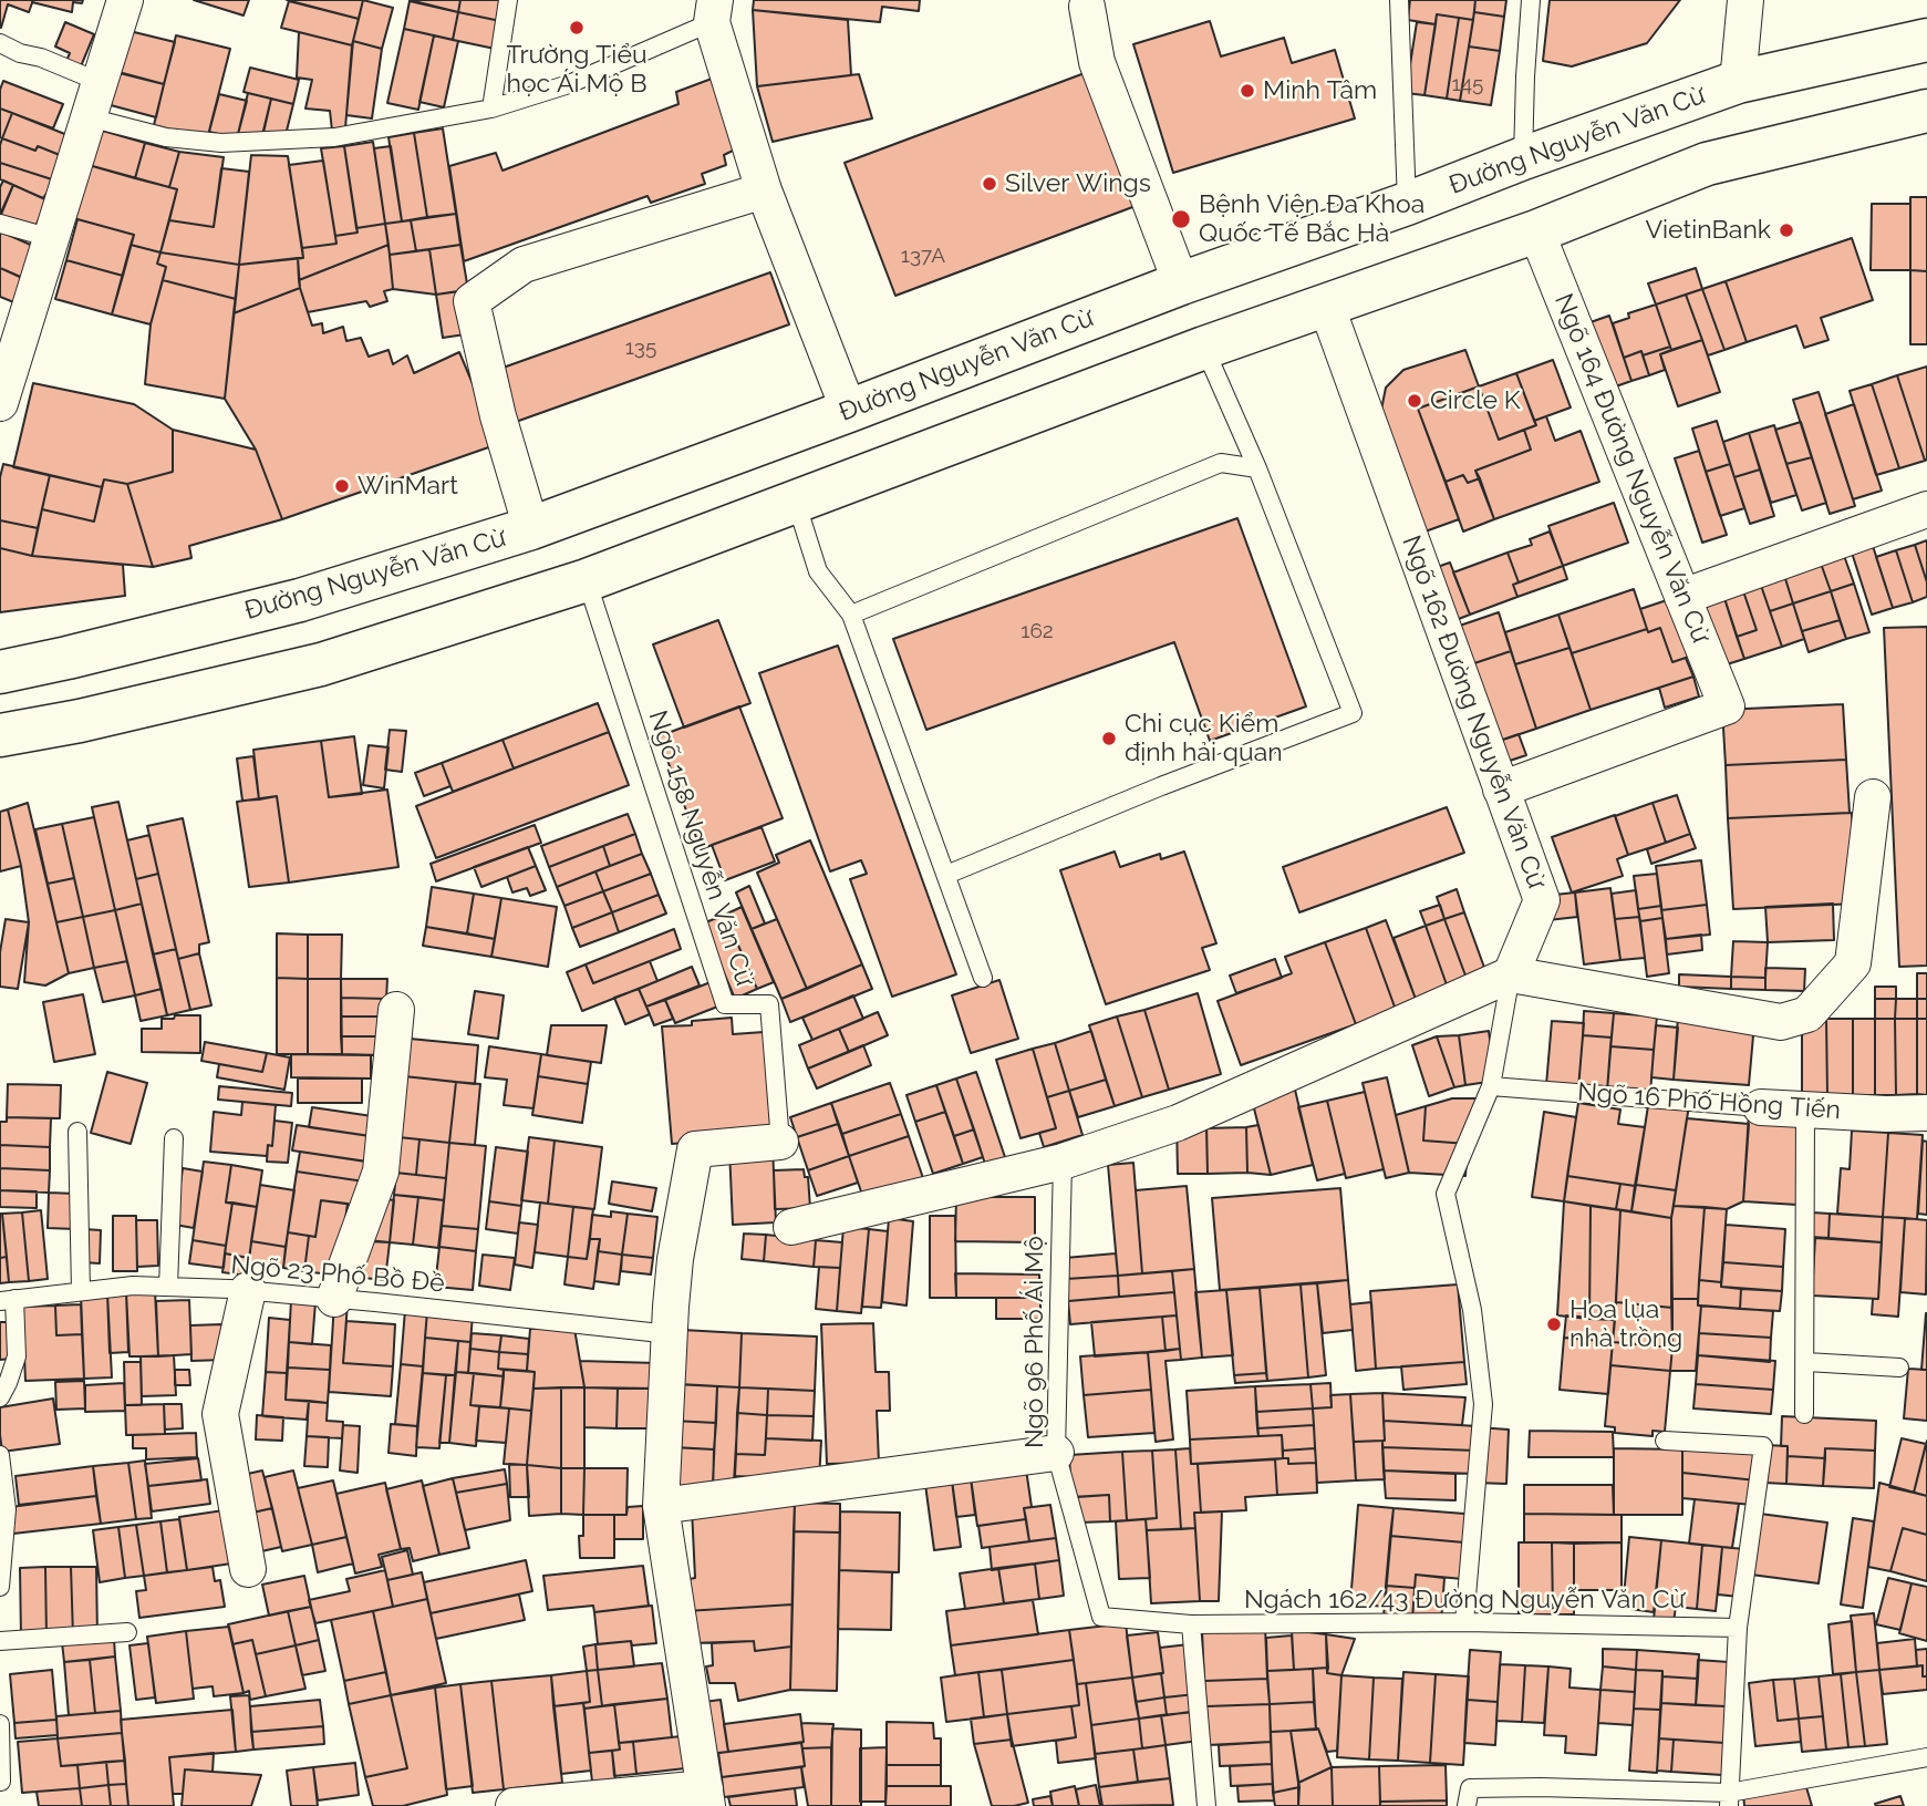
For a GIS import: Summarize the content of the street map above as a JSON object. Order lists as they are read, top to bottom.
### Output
{
  "streets": {
    "main road": ["Đường Nguyễn Văn Cừ"],
    "street": ["Ngõ 164 Đường Nguyễn Văn Cừ", "Ngõ 162 Đường Nguyễn Văn Cừ", "Ngõ 16 Phố Hồng Tiến"],
    "lane": [
      "Ngõ 158 Nguyễn Văn Cừ",
      "Ngõ 23 Phố Bồ Đề",
      "Ngõ 96 Phố Ái Mộ",
      "Ngách 162/43 Đường Nguyễn Văn Cừ"
    ]
  },
  "crossings": [
    ["Ngõ 164 Đường Nguyễn Văn Cừ", "Ngõ 162 Đường Nguyễn Văn Cừ"],
    ["Ngõ 162 Đường Nguyễn Văn Cừ", "Ngõ 16 Phố Hồng Tiến"],
    ["Ngõ 162 Đường Nguyễn Văn Cừ", "Ngách 162/43 Đường Nguyễn Văn Cừ"],
    ["Ngõ 96 Phố Ái Mộ", "Ngách 162/43 Đường Nguyễn Văn Cừ"]
  ],
  "places": [
    "Trường Tiểu học Ái Mộ B",
    "Minh Tâm",
    "Silver Wings",
    "Bệnh Viện Đa Khoa Quốc Tế Bắc Hà",
    "VietinBank",
    "Circle K",
    "WinMart",
    "Chi cục Kiểm định hải quan",
    "Hoa lụa nhà trồng"
  ],
  "house_numbers": [
    "145",
    "137A",
    "135",
    "162"
  ]
}
